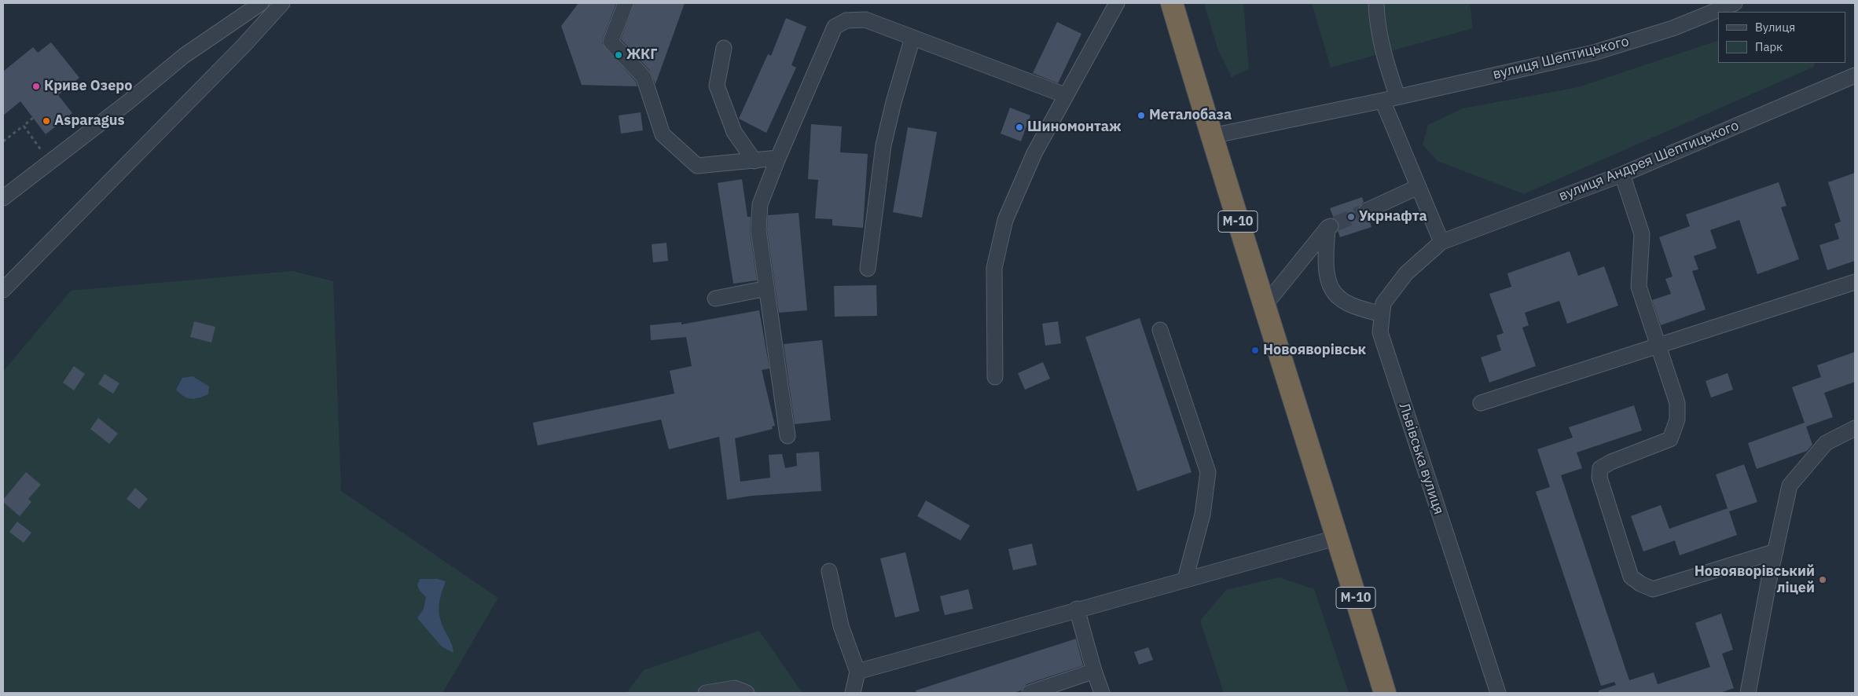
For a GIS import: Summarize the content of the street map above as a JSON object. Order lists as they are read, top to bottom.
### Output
{
  "streets": {
    "highway": ["М-10"],
    "street": ["вулиця Шептицького", "вулиця Андрея Шептицького", "Львівська вулиця"]
  },
  "crossings": [
    ["вулиця Шептицького", "М-10"],
    ["вулиця Андрея Шептицького", "Львівська вулиця"]
  ],
  "places": [
    "ЖКГ",
    "Криве Озеро",
    "Металобаза",
    "Asparagus",
    "Шиномонтаж",
    "Укрнафта",
    "Новояворівськ",
    "Новояворівський ліцей"
  ],
  "legend": ["Вулиця", "Парк"]
}
